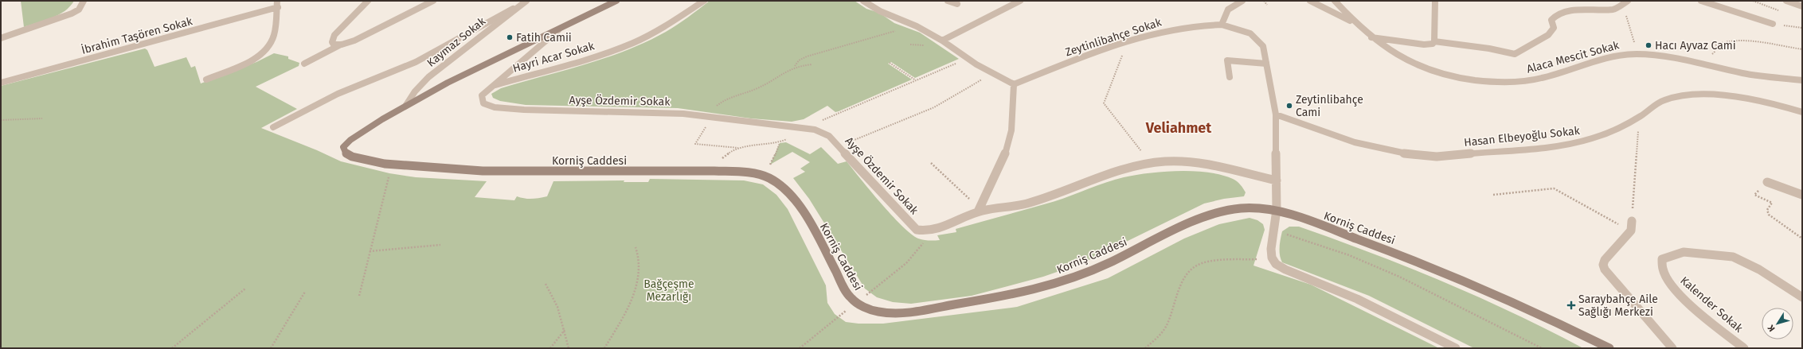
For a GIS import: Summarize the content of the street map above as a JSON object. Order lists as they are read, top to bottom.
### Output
{
  "streets": {
    "main road": ["Korniş Caddesi"],
    "street": [
      "İbrahim Taşören Sokak",
      "Zeytinlibahçe Sokak",
      "Kaymaz Sokak",
      "Hayri Acar Sokak",
      "Alaca Mescit Sokak",
      "Ayşe Özdemir Sokak",
      "Hasan Elbeyoğlu Sokak",
      "Kalender Sokak"
    ]
  },
  "crossings": [
    ["Zeytinlibahçe Sokak", "Hasan Elbeyoğlu Sokak"],
    ["Zeytinlibahçe Sokak", "Korniş Caddesi"],
    ["Kaymaz Sokak", "Korniş Caddesi"],
    ["Hayri Acar Sokak", "Ayşe Özdemir Sokak"],
    ["Ayşe Özdemir Sokak", "Korniş Caddesi"]
  ],
  "districts": ["Veliahmet"],
  "parks": ["Bağçeşme Mezarlığı"],
  "places": {
    "other": ["Fatih Camii", "Hacı Ayvaz Cami", "Zeytinlibahçe Cami"],
    "health": ["Saraybahçe Aile Sağlığı Merkezi"]
  },
  "north": "bottom left"
}
